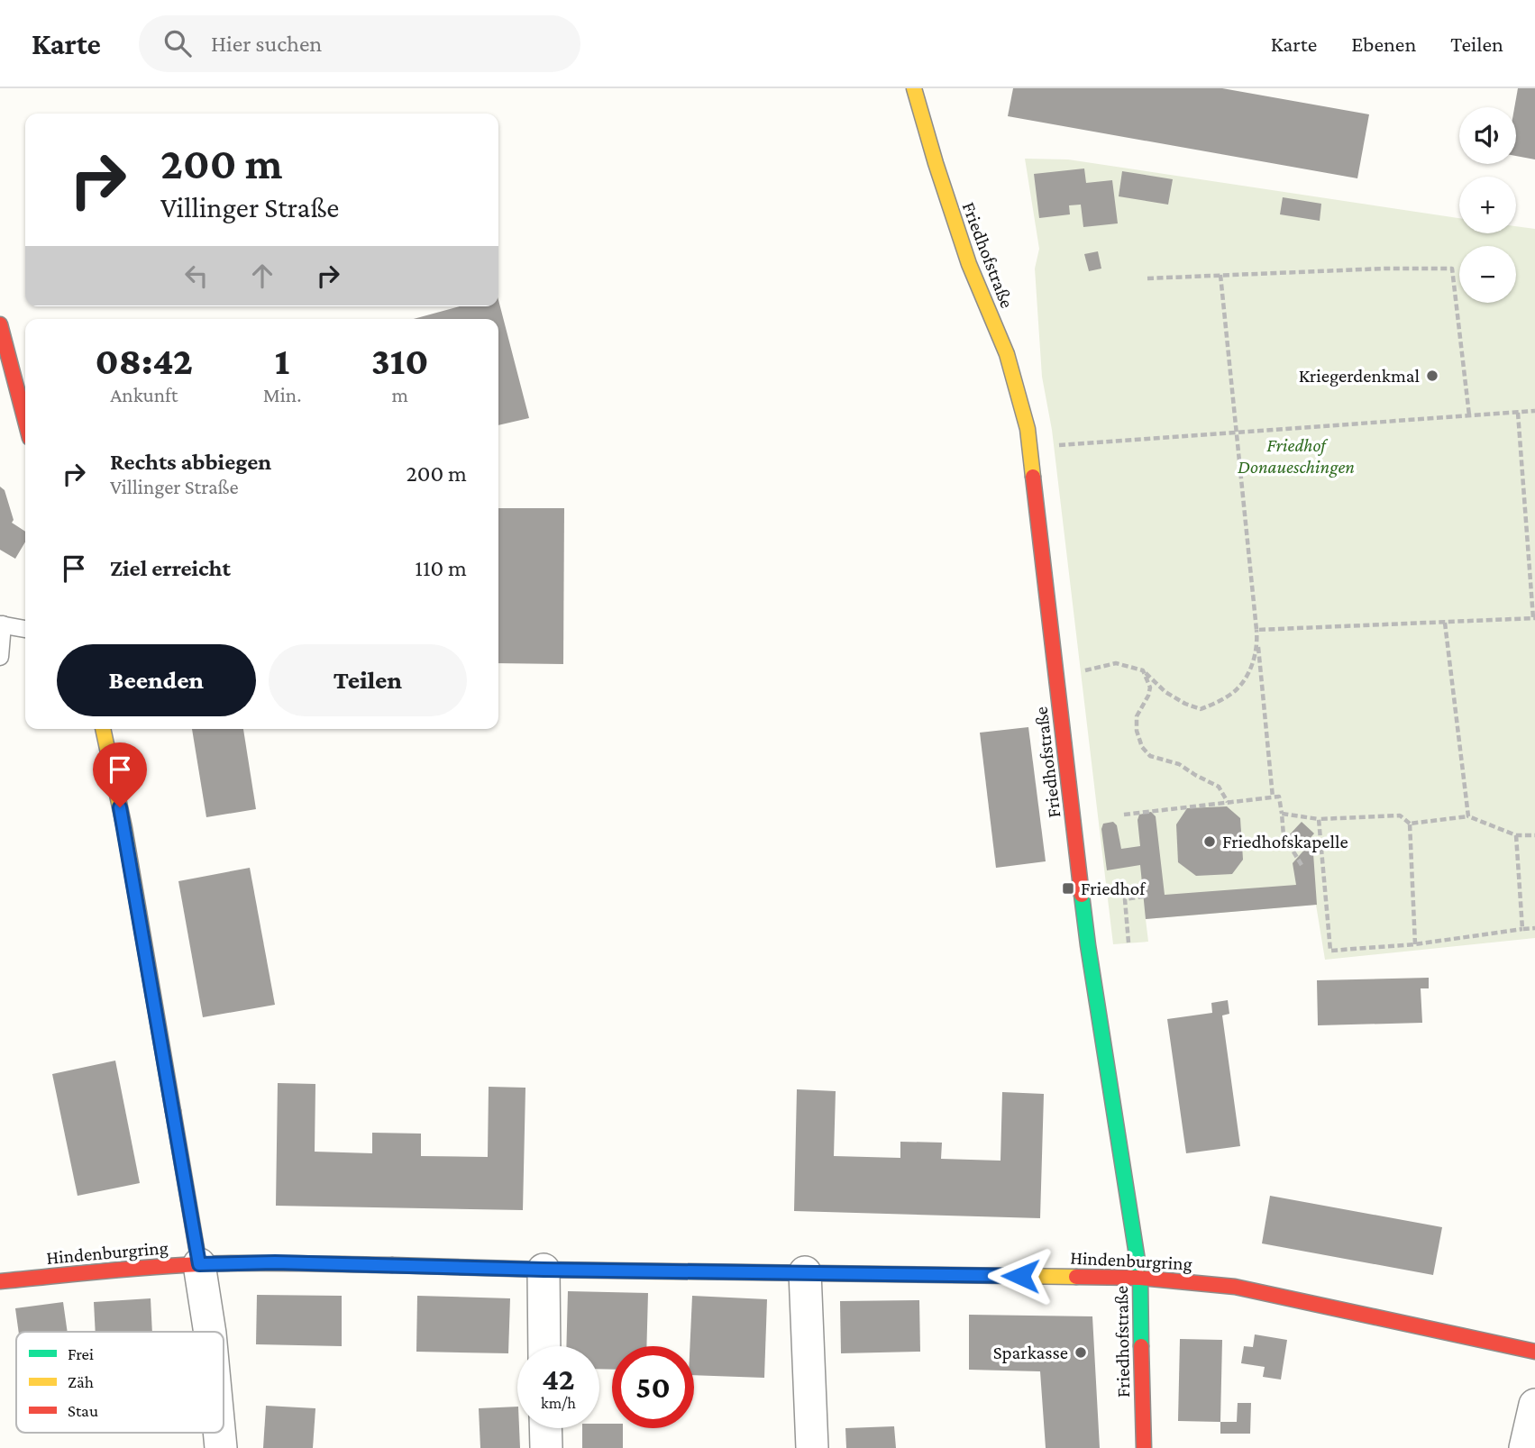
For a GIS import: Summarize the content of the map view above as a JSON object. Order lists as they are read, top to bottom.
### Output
{
  "streets": {
    "main road": ["Friedhofstraße", "Hindenburgring"]
  },
  "crossings": [
    ["Friedhofstraße", "Hindenburgring"]
  ],
  "parks": ["Friedhof Donaueschingen"],
  "places": {
    "other": ["Kriegerdenkmal", "Friedhofskapelle", "Sparkasse"],
    "transit": ["Friedhof"]
  },
  "legend": ["Frei", "Zäh", "Stau"],
  "page": {
    "header": "Karte",
    "search": "Hier suchen",
    "nav": ["Karte", "Ebenen", "Teilen"],
    "map_buttons": ["+", "−"],
    "turn": ["200 m", "Villinger Straße"],
    "eta": [
      "08:42",
      "Ankunft",
      "1",
      "Min.",
      "310",
      "m"
    ],
    "list": [
      {
        "name": "Rechts abbiegen",
        "note": "Villinger Straße",
        "value": "200 m"
      },
      {
        "name": "Ziel erreicht",
        "value": "110 m"
      }
    ],
    "buttons": ["Beenden", "Teilen"],
    "speed": "42 km/h",
    "limit": "50"
  }
}
